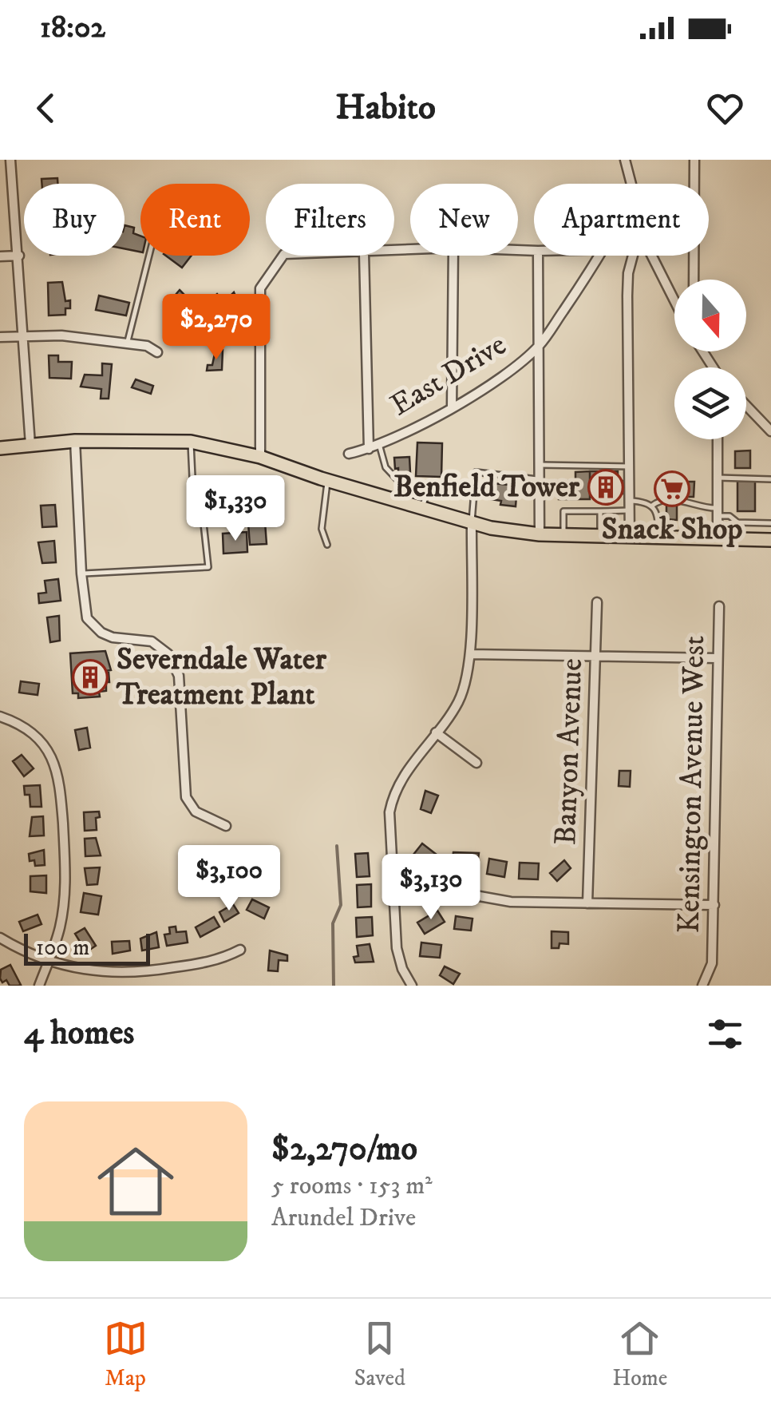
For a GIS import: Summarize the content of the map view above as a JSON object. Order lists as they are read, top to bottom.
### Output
{
  "streets": {
    "street": ["East Drive", "Banyon Avenue", "Kensington Avenue West"]
  },
  "places": {
    "building": ["Benfield Tower", "Severndale Water Treatment Plant"],
    "supermarket": ["Snack Shop"]
  },
  "scale_bar": "100 m",
  "north": "bottom",
  "page": {
    "status": "18:02",
    "header": "Habito",
    "chip": [
      "Buy",
      "Rent",
      "Filters",
      "New",
      "Apartment"
    ],
    "price": [
      "$2,270",
      "$1,330",
      "$3,100",
      "$3,130"
    ],
    "scale": "100 m",
    "heading": "4 homes",
    "list": [
      {
        "name": "$2,270/mo",
        "note": "5 rooms · 153 m² · Arundel Drive"
      }
    ],
    "tabs": ["Map", "Saved", "Home"]
  }
}
